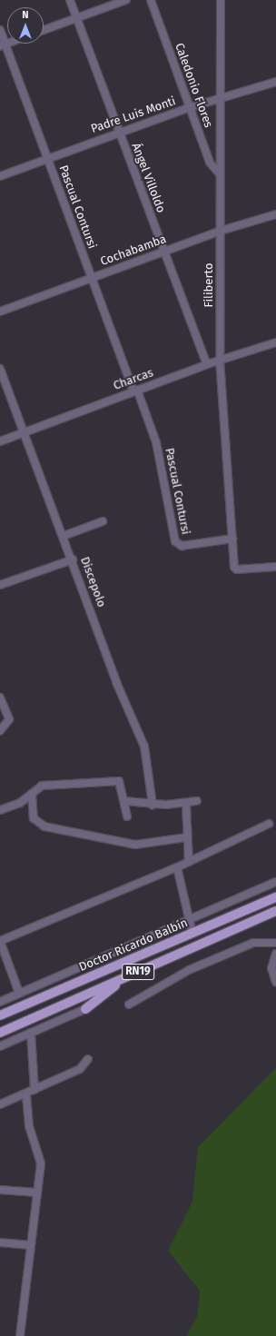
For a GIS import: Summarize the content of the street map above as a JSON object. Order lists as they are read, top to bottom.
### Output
{
  "streets": {
    "main road": ["Doctor Ricardo Balbín", "RN19"],
    "street": [
      "Caledonio Flores",
      "Padre Luis Monti",
      "Ángel Villoldo",
      "Pascual Contursi",
      "Cochabamba",
      "Filiberto",
      "Charcas",
      "Discepolo"
    ]
  },
  "crossings": [
    ["Caledonio Flores", "Padre Luis Monti"],
    ["Caledonio Flores", "Filiberto"],
    ["Padre Luis Monti", "Ángel Villoldo"],
    ["Padre Luis Monti", "Pascual Contursi"],
    ["Padre Luis Monti", "Filiberto"],
    ["Ángel Villoldo", "Cochabamba"],
    ["Ángel Villoldo", "Charcas"],
    ["Pascual Contursi", "Cochabamba"],
    ["Pascual Contursi", "Filiberto"],
    ["Pascual Contursi", "Charcas"],
    ["Cochabamba", "Filiberto"],
    ["Filiberto", "Charcas"],
    ["Charcas", "Discepolo"]
  ],
  "north": "top"
}
